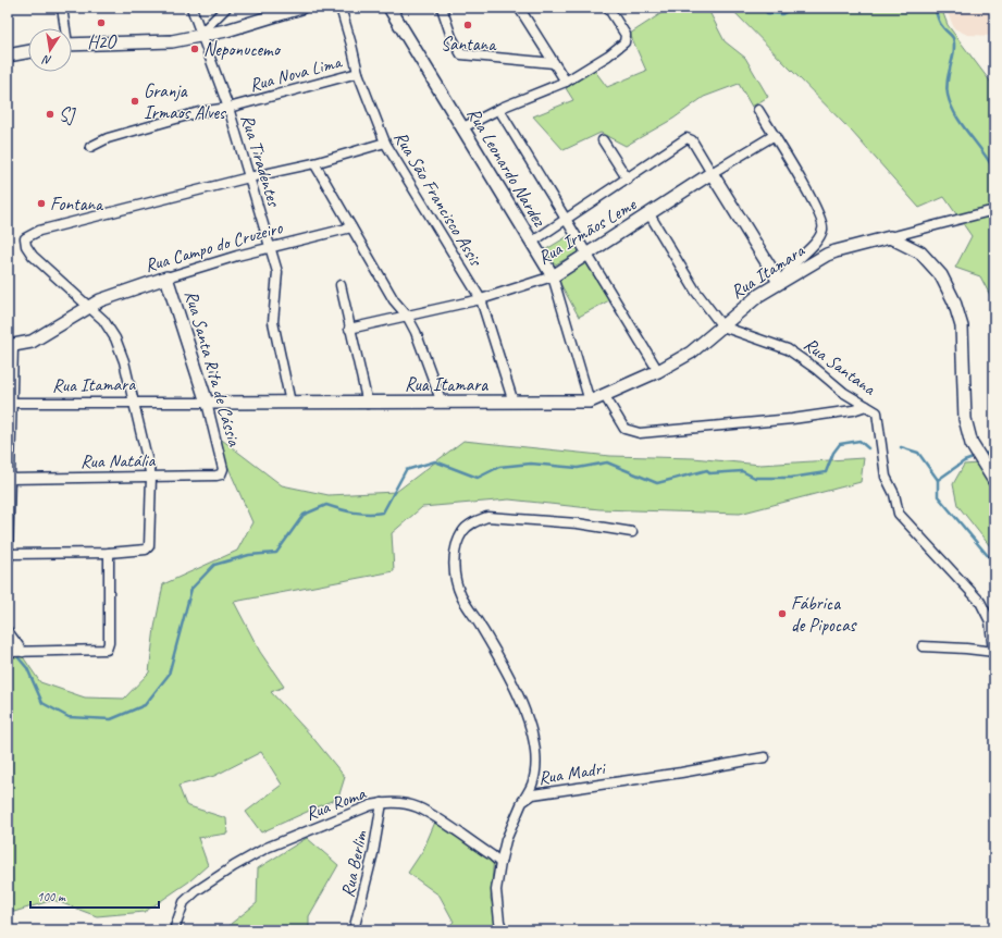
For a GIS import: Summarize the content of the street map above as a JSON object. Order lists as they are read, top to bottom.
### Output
{
  "streets": {
    "street": [
      "Rua Nova Lima",
      "Rua Tiradentes",
      "Rua Leonardo Nardez",
      "Rua São Francisco Assis",
      "Rua Irmãos Leme",
      "Rua Campo do Cruzeiro",
      "Rua Itamara",
      "Rua Santana",
      "Rua Santa Rita de Cássia",
      "Rua Natália",
      "Rua Madri",
      "Rua Roma",
      "Rua Berlim"
    ]
  },
  "crossings": [
    ["Rua Nova Lima", "Rua Tiradentes"],
    ["Rua Nova Lima", "Rua São Francisco Assis"],
    ["Rua Tiradentes", "Rua Campo do Cruzeiro"],
    ["Rua Tiradentes", "Rua Itamara"],
    ["Rua Leonardo Nardez", "Rua Irmãos Leme"],
    ["Rua Leonardo Nardez", "Rua Itamara"],
    ["Rua São Francisco Assis", "Rua Irmãos Leme"],
    ["Rua São Francisco Assis", "Rua Itamara"],
    ["Rua Campo do Cruzeiro", "Rua Santa Rita de Cássia"],
    ["Rua Itamara", "Rua Santana"],
    ["Rua Itamara", "Rua Santa Rita de Cássia"],
    ["Rua Santa Rita de Cássia", "Rua Natália"],
    ["Rua Madri", "Rua Roma"],
    ["Rua Roma", "Rua Berlim"]
  ],
  "places": [
    "H2O",
    "Santana",
    "Neponucemo",
    "Granja Irmaos Alves",
    "SJ",
    "Fontana",
    "Fábrica de Pipocas"
  ],
  "scale_bar": "100 m",
  "north": "bottom"
}
